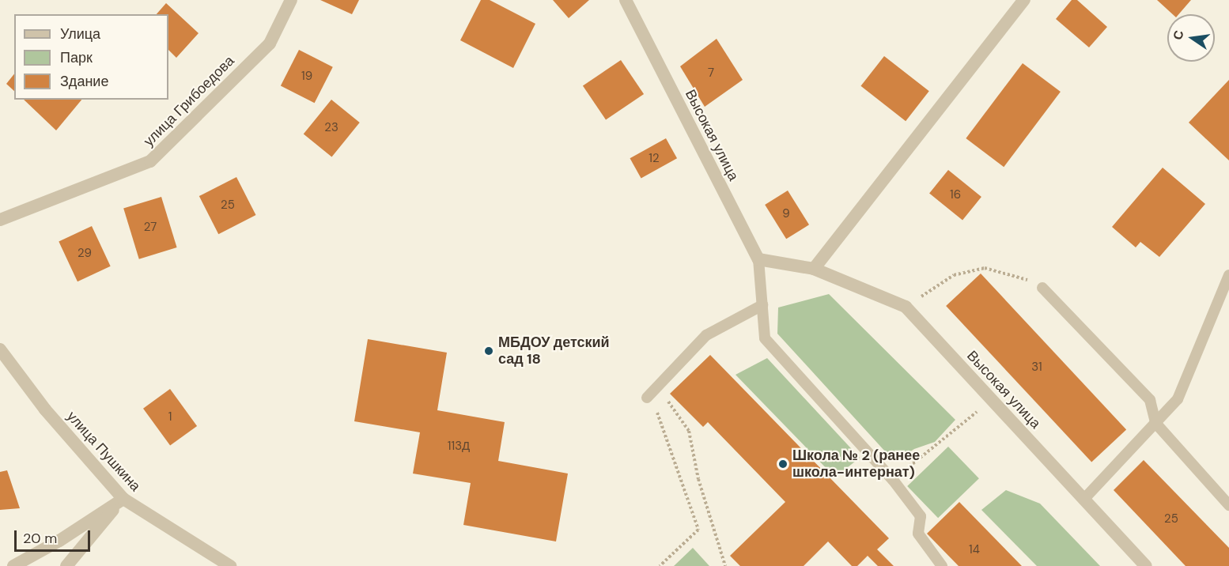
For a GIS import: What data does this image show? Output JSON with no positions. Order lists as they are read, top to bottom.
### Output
{
  "streets": {
    "street": ["улица Грибоедова", "Высокая улица", "улица Пушкина"]
  },
  "places": ["МБДОУ детский сад 18", "Школа № 2 (ранее школа-интернат)"],
  "house_numbers": [
    "7",
    "19",
    "23",
    "12",
    "16",
    "25",
    "9",
    "27",
    "29",
    "31",
    "1",
    "113Д",
    "25",
    "14"
  ],
  "legend": ["Улица", "Парк", "Здание"],
  "scale_bar": "20 m",
  "north": "left"
}
